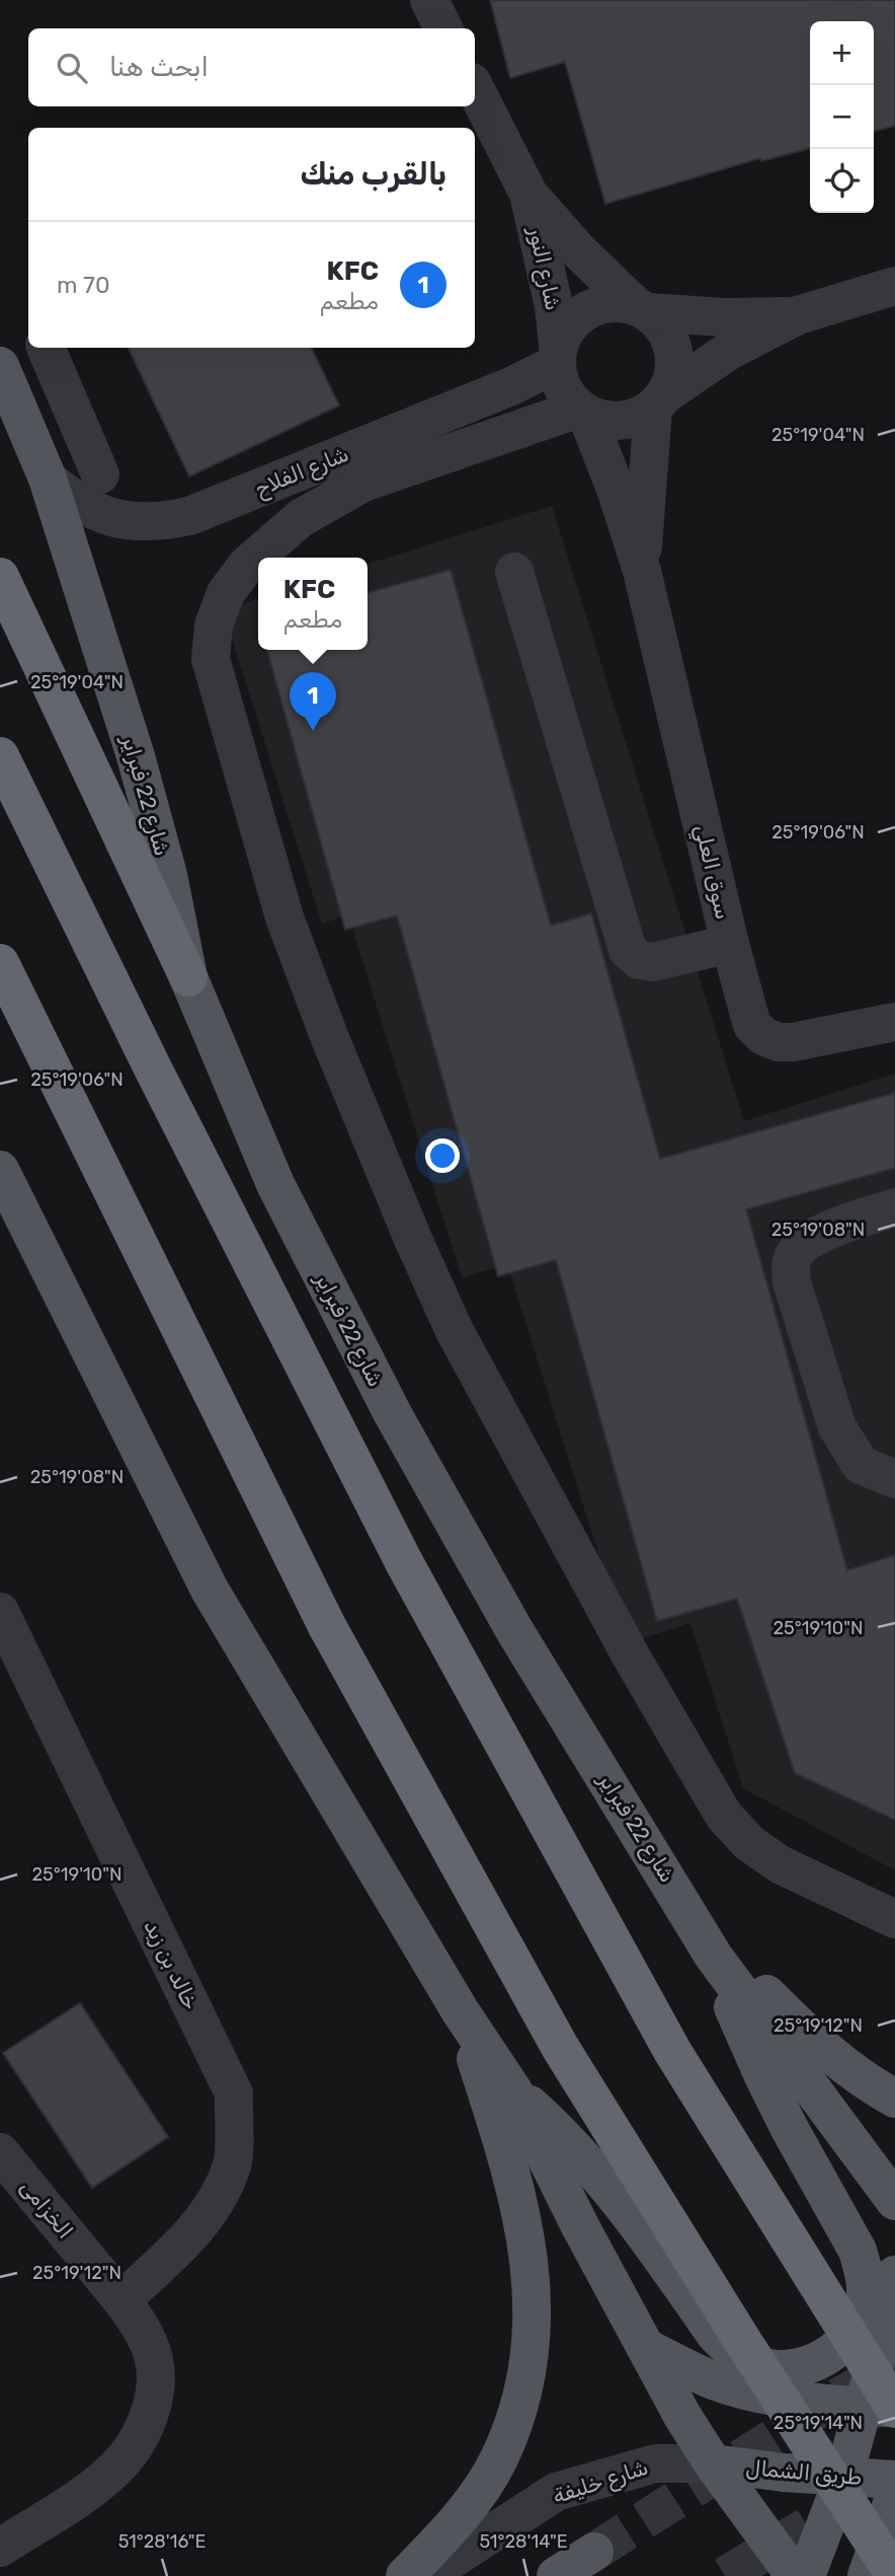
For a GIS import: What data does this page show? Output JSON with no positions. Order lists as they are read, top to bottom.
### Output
{
  "streets": {
    "main road": ["شارع 22 فبراير", "طريق الشمال"],
    "street": [
      "شارع النور",
      "شارع الفلاح",
      "سوق العلي",
      "خالد بن زيد",
      "الخزامى",
      "شارع خليفة"
    ]
  },
  "crossings": [
    ["شارع النور", "شارع الفلاح"],
    ["شارع النور", "سوق العلي"],
    ["شارع الفلاح", "شارع 22 فبراير"],
    ["شارع الفلاح", "سوق العلي"],
    ["خالد بن زيد", "الخزامى"],
    ["طريق الشمال", "شارع خليفة"]
  ],
  "page": {
    "map_buttons": ["+", "−"],
    "search": "ابحث هنا",
    "heading": "بالقرب منك",
    "list": [
      {
        "mark": "1",
        "name": "KFC",
        "note": "مطعم",
        "value": "70 m"
      }
    ],
    "popup": ["KFC", "مطعم"],
    "pins": "1"
  },
  "coordinates": [
    "25°19'04\"N",
    "25°19'06\"N",
    "25°19'08\"N",
    "25°19'10\"N",
    "25°19'12\"N",
    "25°19'14\"N",
    "51°28'16\"E",
    "51°28'14\"E"
  ]
}
